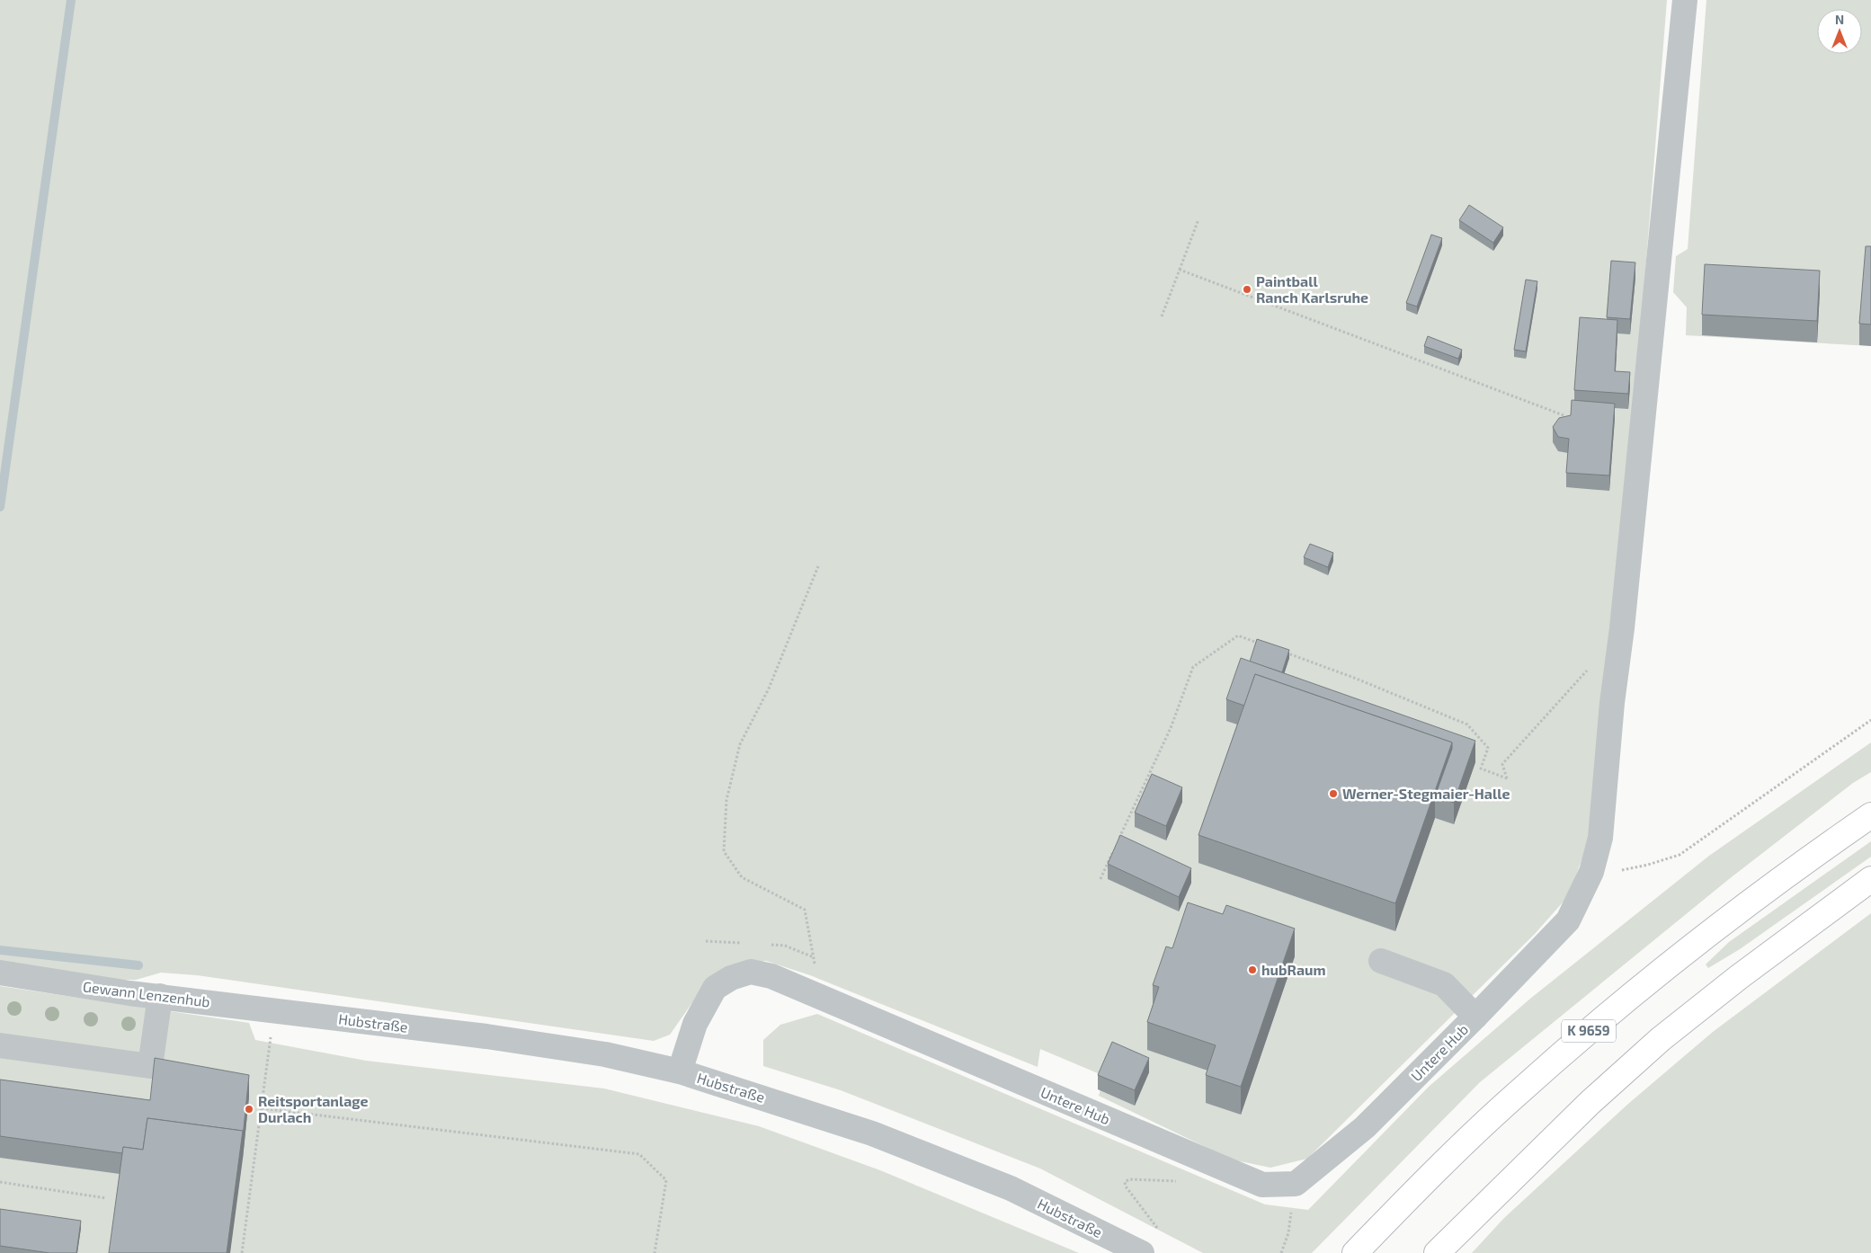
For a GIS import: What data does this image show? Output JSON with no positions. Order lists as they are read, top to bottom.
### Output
{
  "streets": {
    "main road": ["K 9659"],
    "street": ["Gewann Lenzenhub", "Hubstraße", "Untere Hub"]
  },
  "crossings": [
    ["Gewann Lenzenhub", "Hubstraße"],
    ["Hubstraße", "Untere Hub"]
  ],
  "places": [
    "Paintball Ranch Karlsruhe",
    "Werner-Stegmaier-Halle",
    "hubRaum",
    "Reitsportanlage Durlach"
  ],
  "north": "top"
}
